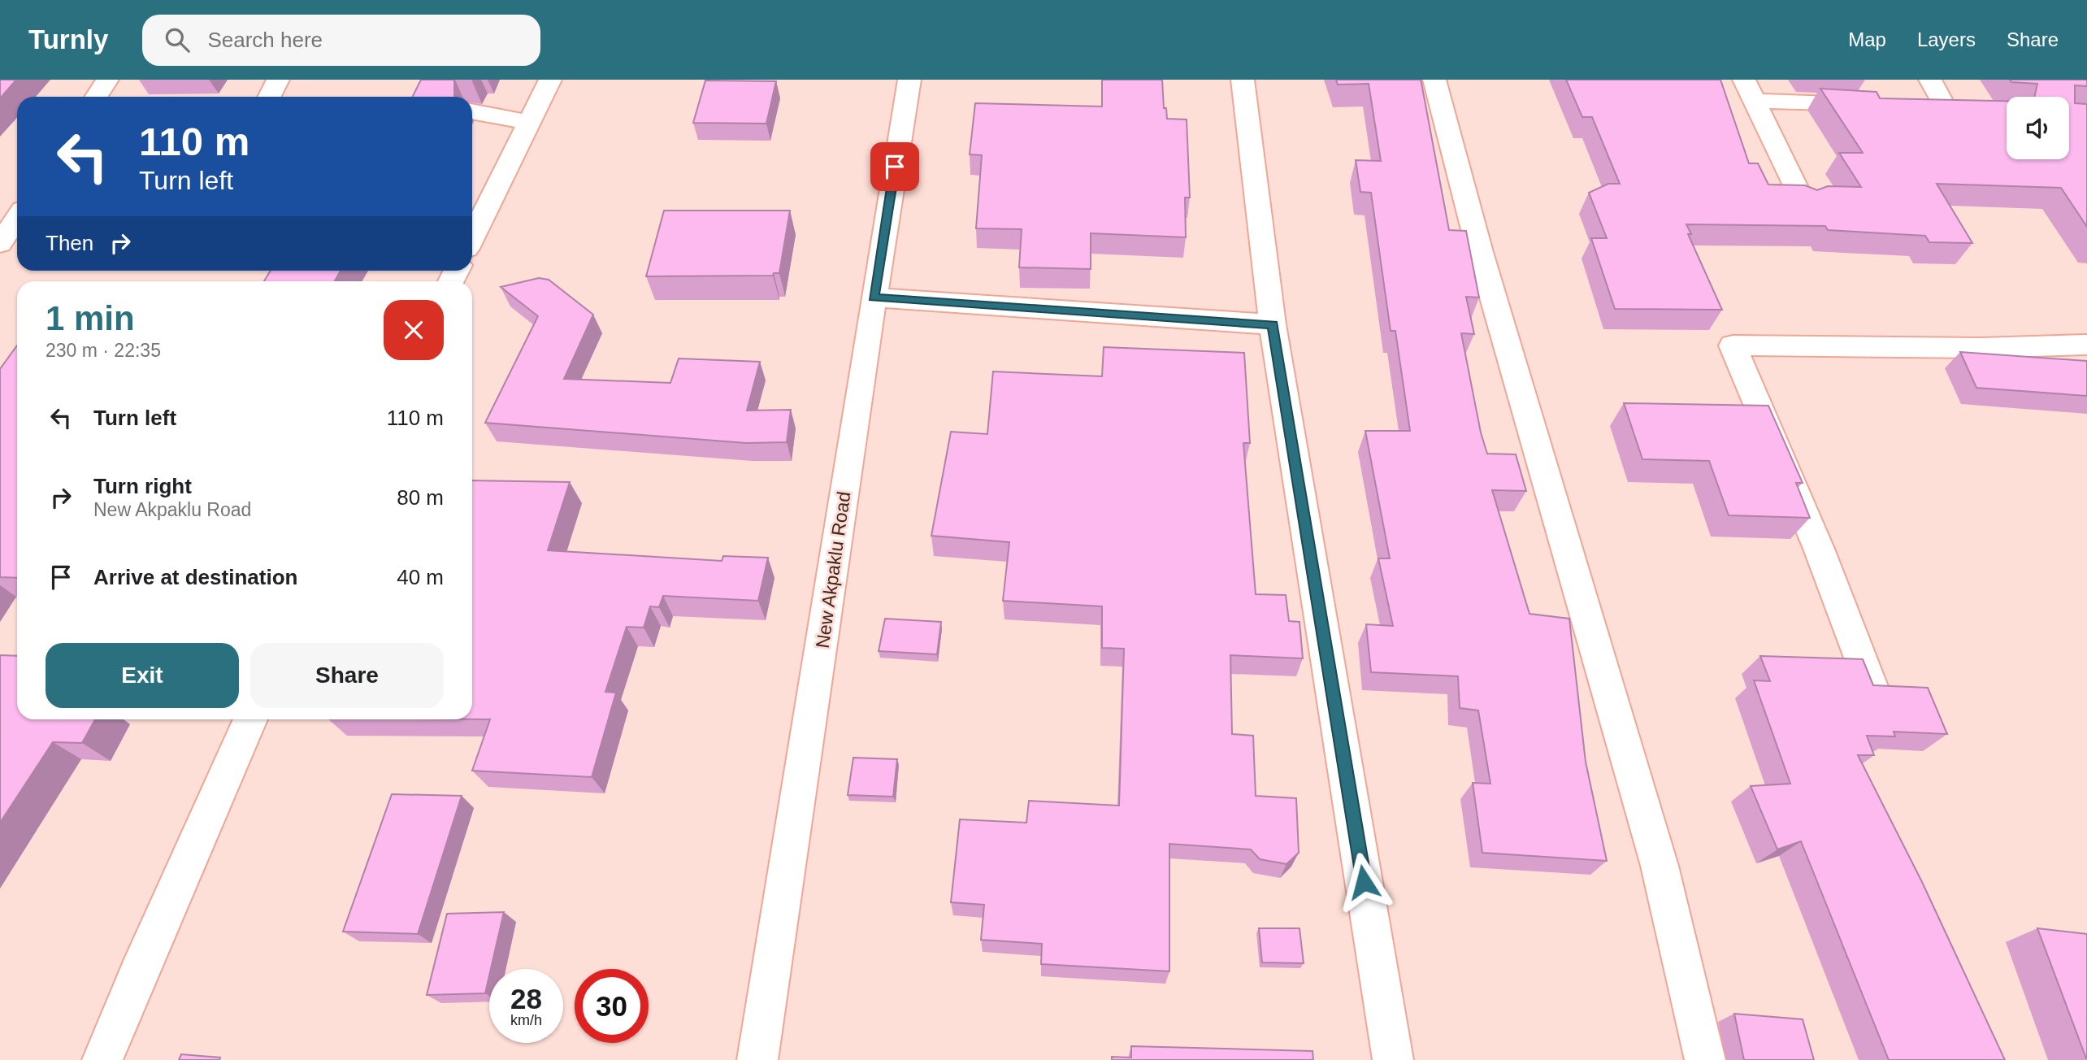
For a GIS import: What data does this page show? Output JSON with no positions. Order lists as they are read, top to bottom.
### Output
{
  "streets": {
    "street": ["New Akpaklu Road"]
  },
  "page": {
    "header": "Turnly",
    "search": "Search here",
    "nav": ["Map", "Layers", "Share"],
    "turn": ["110 m", "Turn left"],
    "then": "Then",
    "heading": ["1 min", "230 m · 22:35"],
    "list": [
      {
        "name": "Turn left",
        "value": "110 m"
      },
      {
        "name": "Turn right",
        "note": "New Akpaklu Road",
        "value": "80 m"
      },
      {
        "name": "Arrive at destination",
        "value": "40 m"
      }
    ],
    "buttons": ["Exit", "Share"],
    "speed": "28 km/h",
    "limit": "30"
  }
}
